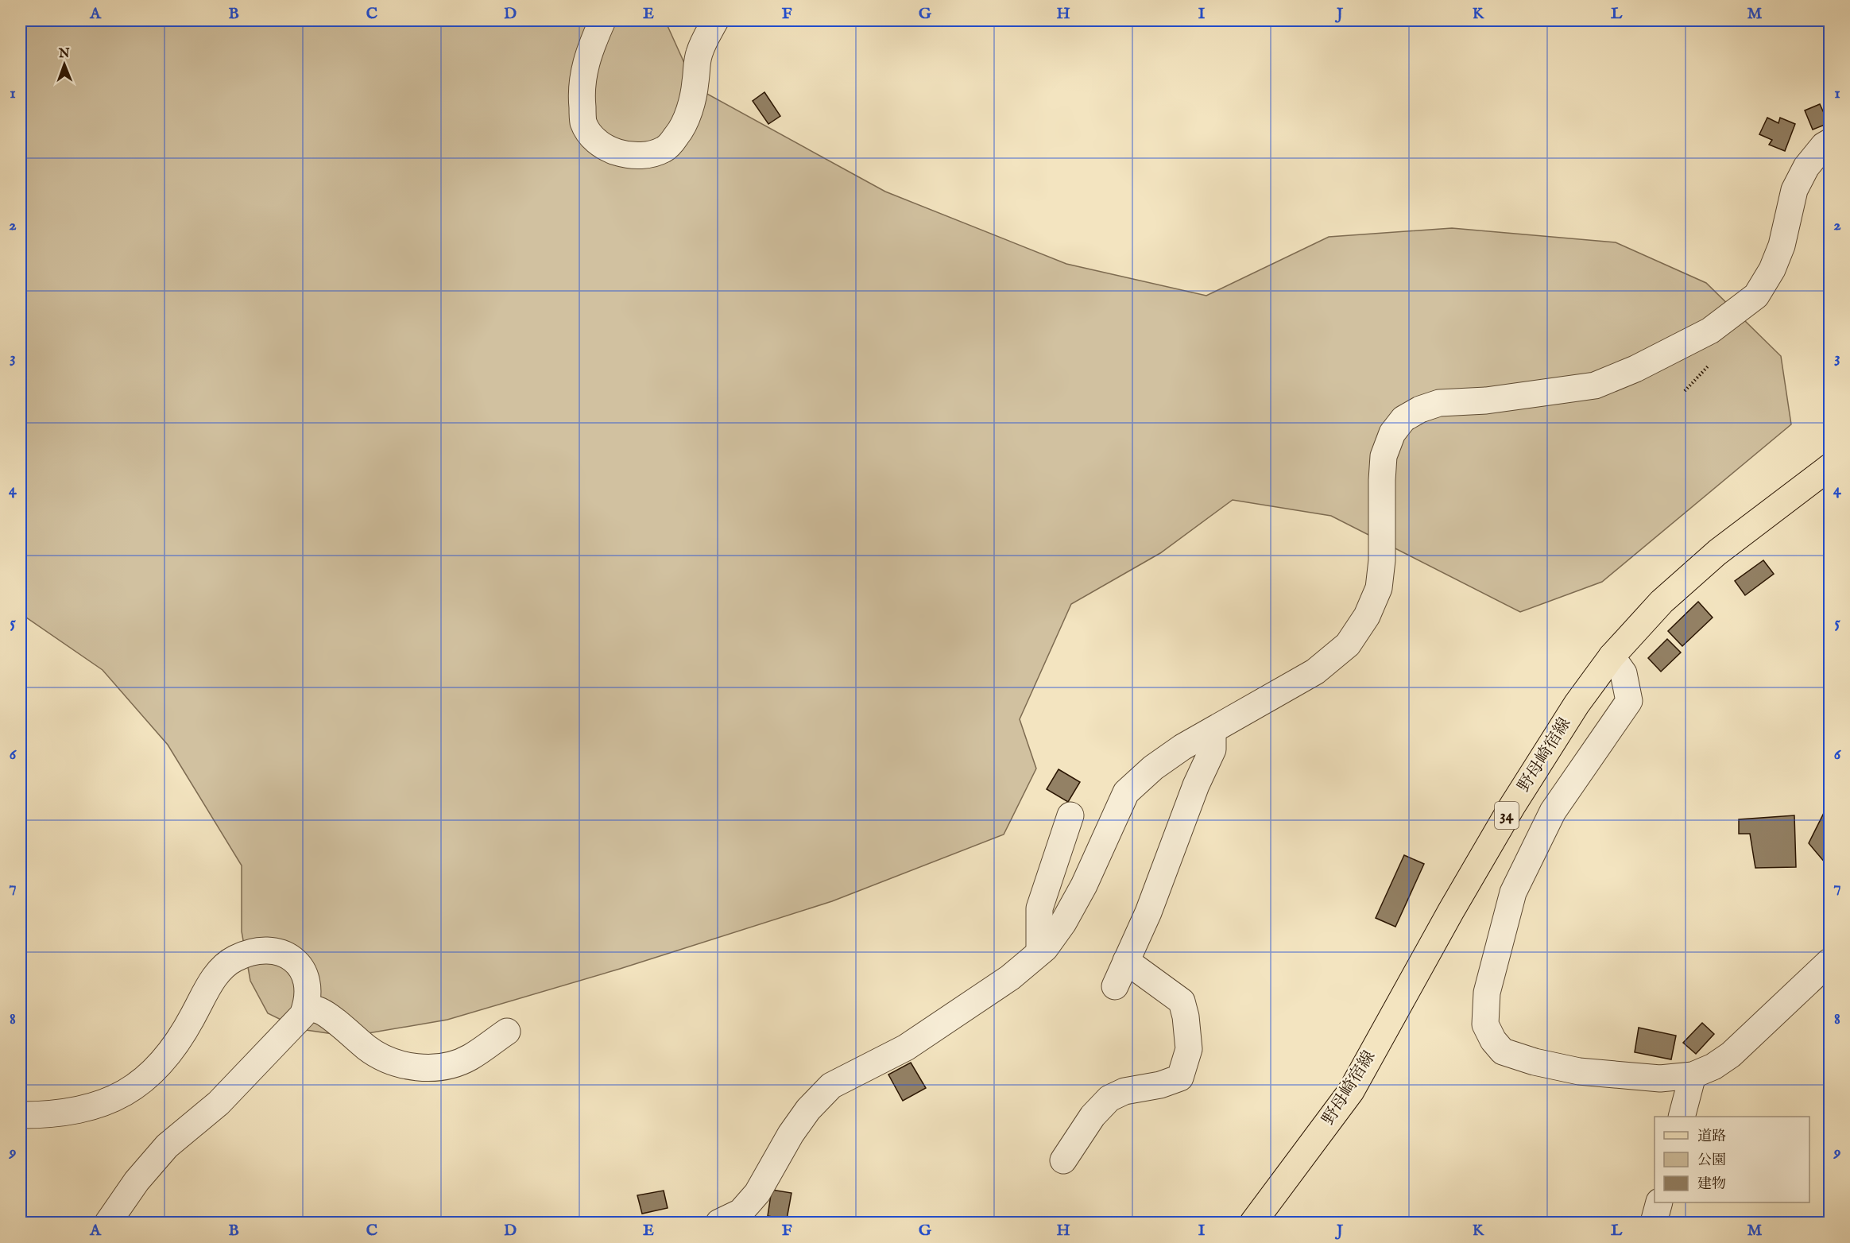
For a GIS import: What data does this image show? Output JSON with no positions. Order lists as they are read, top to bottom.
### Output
{
  "streets": {
    "main road": ["野母崎宿線", "34"]
  },
  "legend": ["道路", "公園", "建物"],
  "north": "top",
  "grid": {
    "columns": [
      "A",
      "B",
      "C",
      "D",
      "E",
      "F",
      "G",
      "H",
      "I",
      "J",
      "K",
      "L",
      "M"
    ],
    "rows": [
      "1",
      "2",
      "3",
      "4",
      "5",
      "6",
      "7",
      "8",
      "9"
    ]
  }
}
